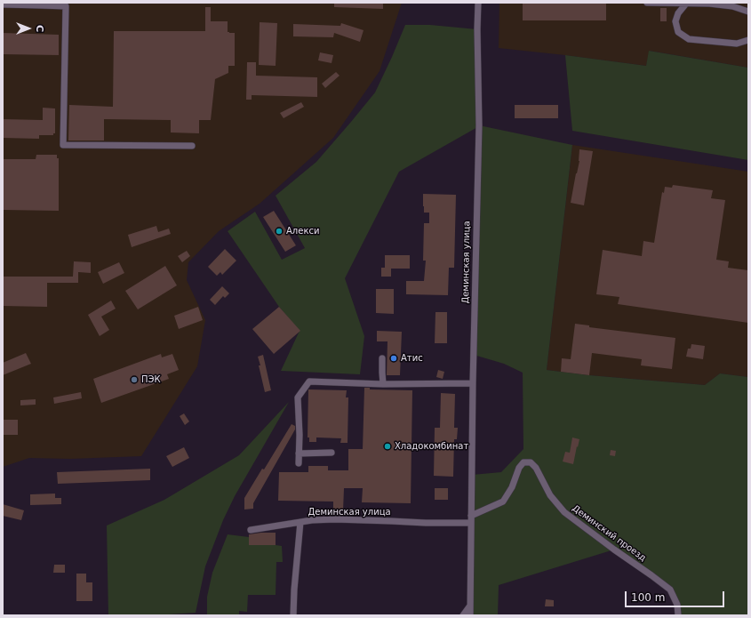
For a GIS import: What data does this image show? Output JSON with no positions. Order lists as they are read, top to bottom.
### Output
{
  "streets": {
    "street": ["Деминская улица", "Деминский проезд"]
  },
  "crossings": [
    ["Деминская улица", "Деминский проезд"]
  ],
  "places": [
    "Алекси",
    "Атис",
    "ПЭК",
    "Хладокомбинат"
  ],
  "scale_bar": "100 m",
  "north": "right"
}
